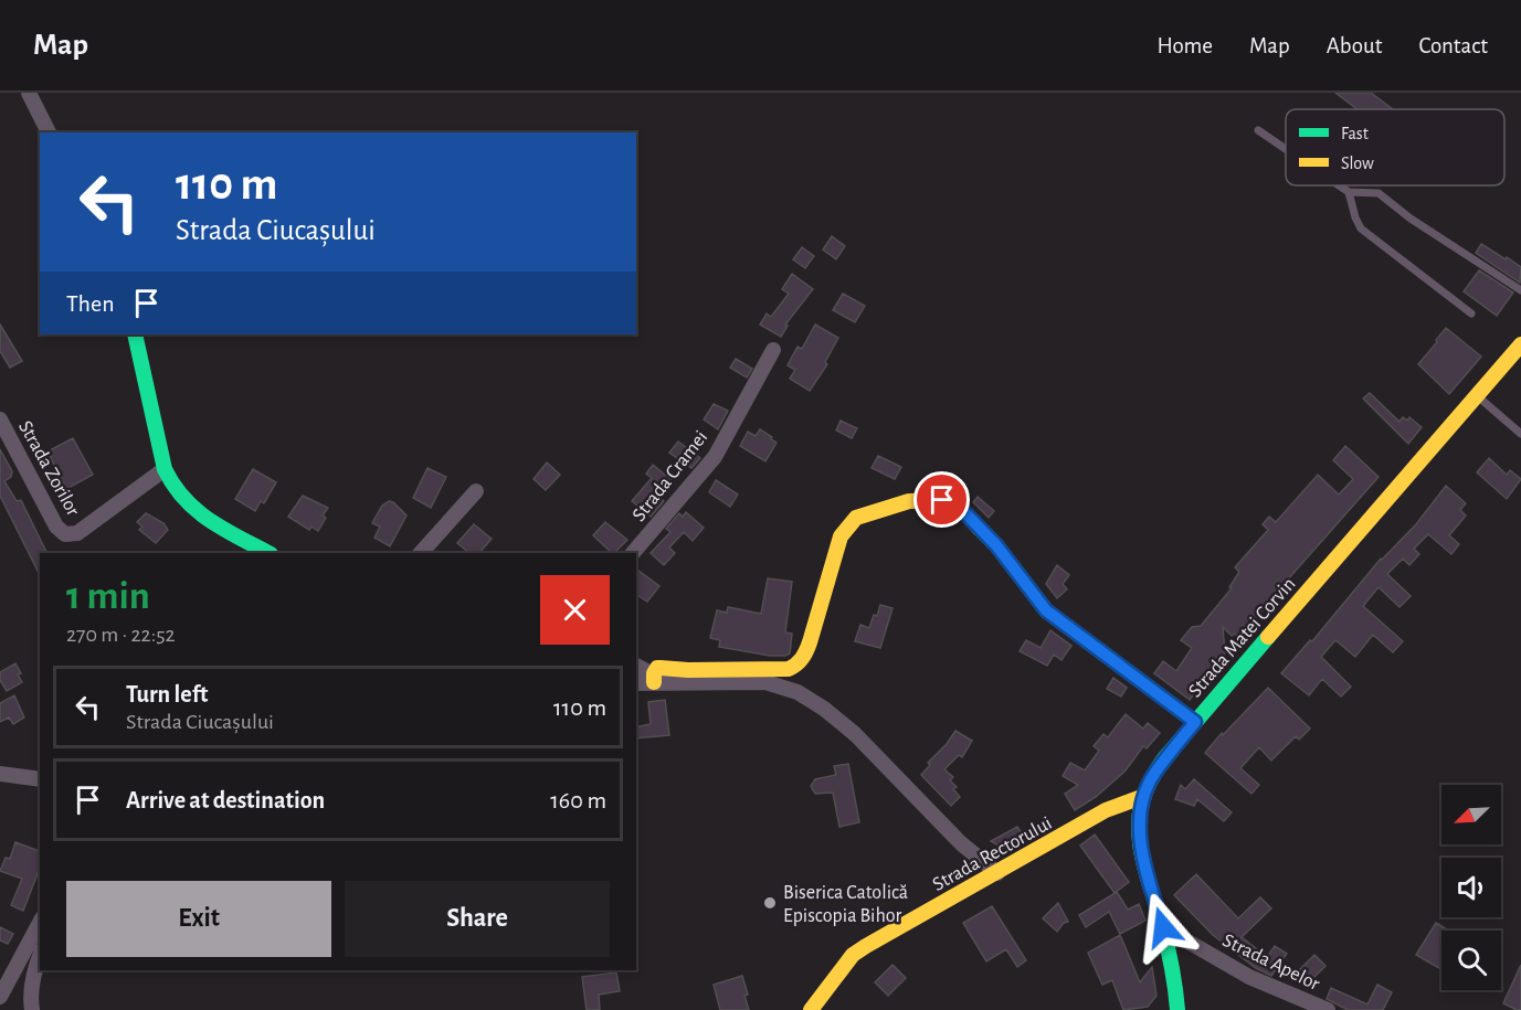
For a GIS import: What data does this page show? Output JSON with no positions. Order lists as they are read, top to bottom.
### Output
{
  "streets": {
    "street": [
      "Strada Zorilor",
      "Strada Cramei",
      "Strada Matei Corvin",
      "Strada Rectorului",
      "Strada Apelor"
    ]
  },
  "crossings": [
    ["Strada Matei Corvin", "Strada Rectorului"],
    ["Strada Matei Corvin", "Strada Apelor"]
  ],
  "places": ["Biserica Catolică Episcopia Bihor"],
  "legend": ["Fast", "Slow"],
  "north": "bottom left",
  "page": {
    "header": "Map",
    "nav": [
      "Home",
      "Map",
      "About",
      "Contact"
    ],
    "turn": ["110 m", "Strada Ciucașului"],
    "then": "Then",
    "heading": ["1 min", "270 m · 22:52"],
    "list": [
      {
        "name": "Turn left",
        "note": "Strada Ciucașului",
        "value": "110 m"
      },
      {
        "name": "Arrive at destination",
        "value": "160 m"
      }
    ],
    "buttons": ["Exit", "Share"]
  }
}
